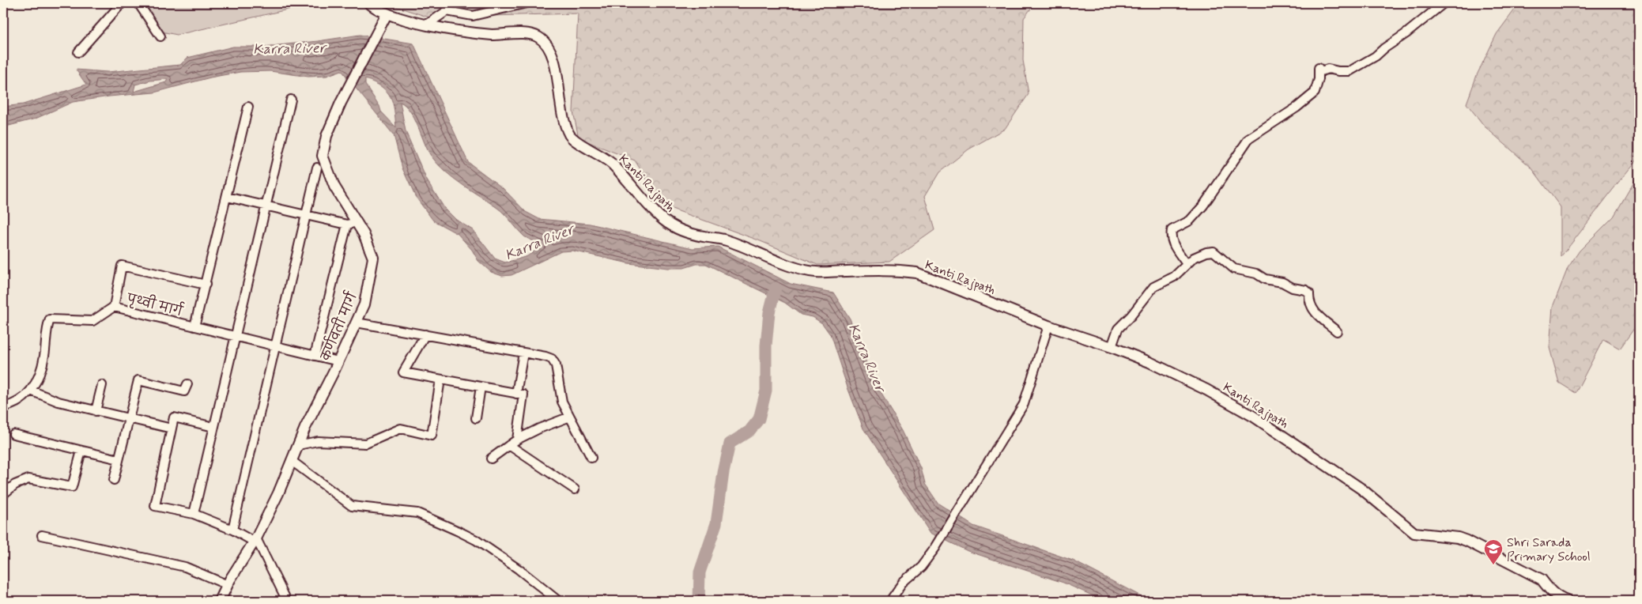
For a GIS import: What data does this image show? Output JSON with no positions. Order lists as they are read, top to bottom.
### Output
{
  "streets": {
    "main road": ["Kanti Rajpath", "कर्णवती मार्ग"],
    "street": ["पृथ्वी मार्ग"]
  },
  "crossings": [
    ["Kanti Rajpath", "कर्णवती मार्ग"],
    ["पृथ्वी मार्ग", "कर्णवती मार्ग"]
  ],
  "water": ["Karra River"],
  "places": {
    "school or university": ["Shri Sarada Primary School"]
  }
}
